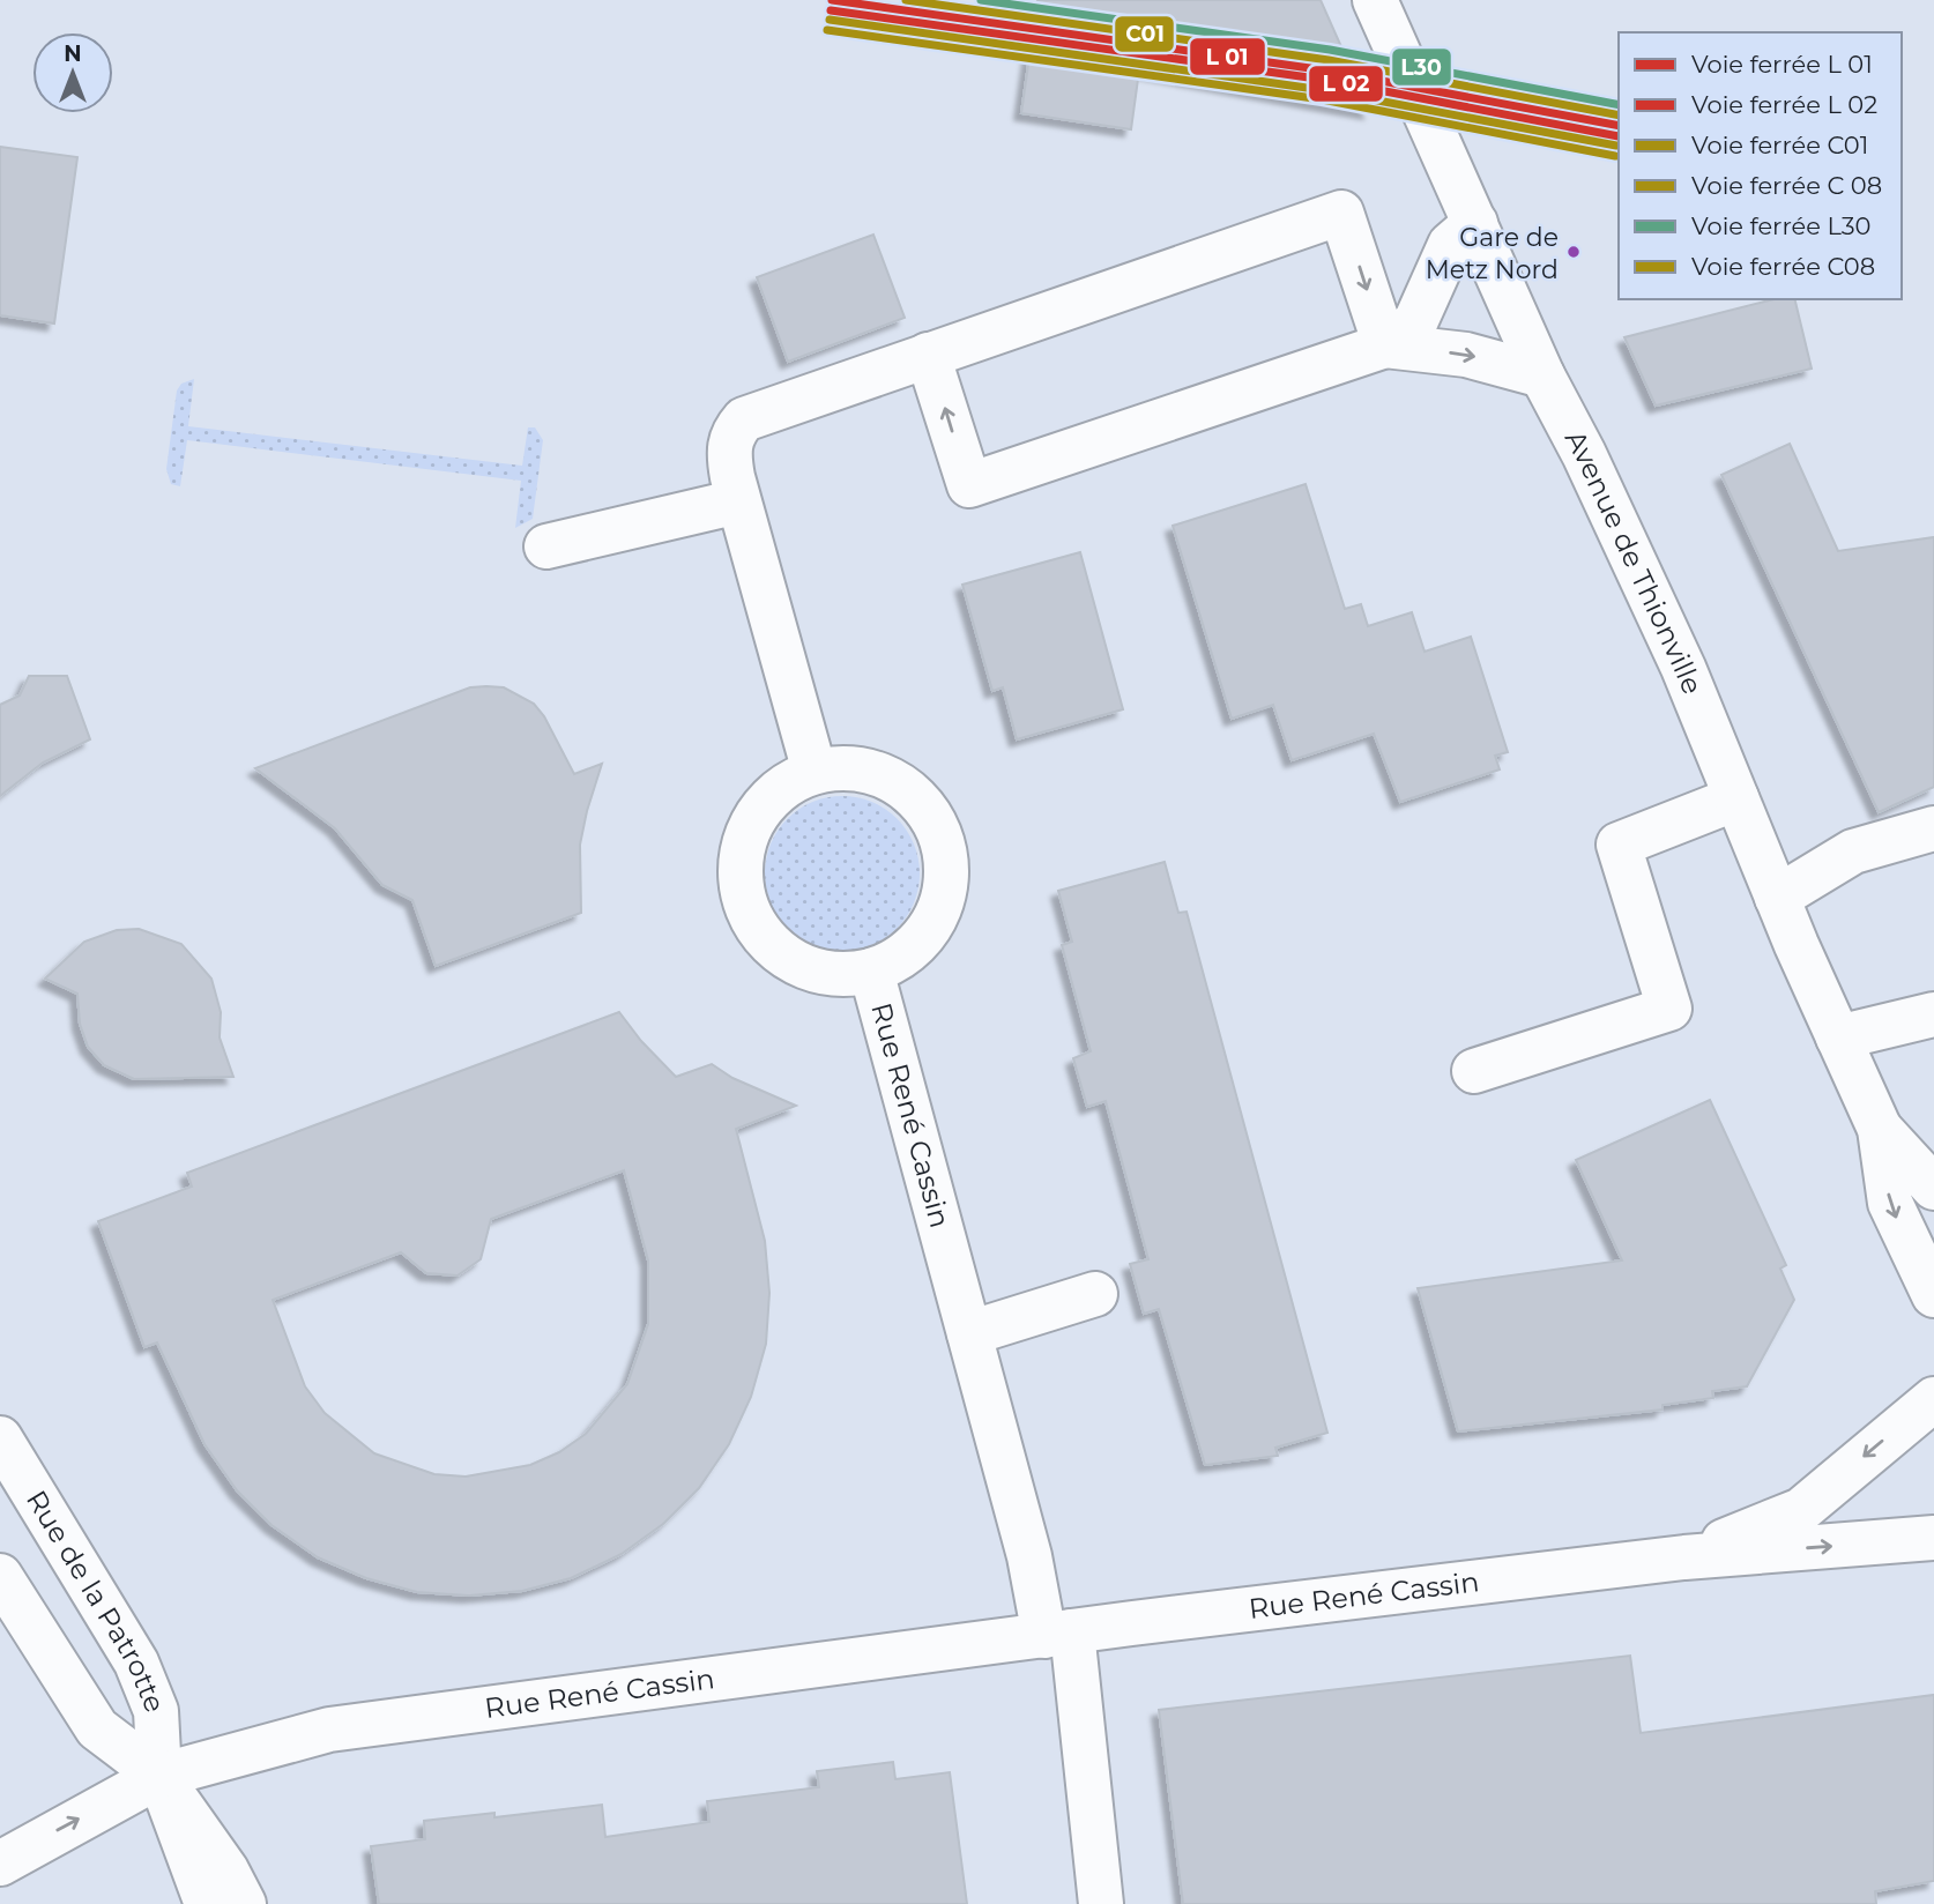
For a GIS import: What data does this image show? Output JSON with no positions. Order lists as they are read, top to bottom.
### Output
{
  "streets": {
    "street": ["Avenue de Thionville", "Rue René Cassin", "Rue de la Patrotte"]
  },
  "crossings": [
    ["Rue René Cassin", "Rue de la Patrotte"]
  ],
  "places": ["Gare de Metz Nord"],
  "lines": ["rail line C01", "rail line L30", "rail line C08"],
  "legend": [
    "Voie ferrée L 01",
    "Voie ferrée L 02",
    "Voie ferrée C01",
    "Voie ferrée C 08",
    "Voie ferrée L30",
    "Voie ferrée C08"
  ],
  "north": "top"
}
